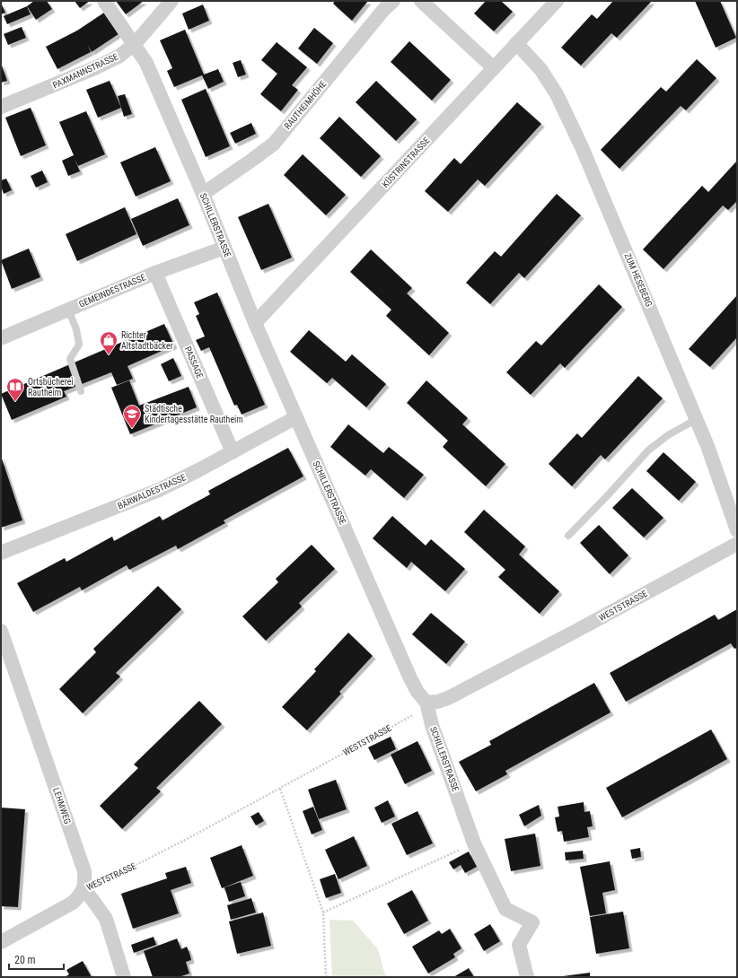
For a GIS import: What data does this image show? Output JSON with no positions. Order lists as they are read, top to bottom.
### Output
{
  "streets": {
    "street": [
      "PAXMANNSTRASSE",
      "RAUTHEIMHÖHE",
      "KÜSTRINSTRASSE",
      "SCHILLERSTRASSE",
      "ZUM HESEBERG",
      "GEMEINDESTRASSE",
      "PASSAGE",
      "BÄRWALDESTRASSE",
      "WESTSTRASSE",
      "LEHMWEG"
    ]
  },
  "crossings": [
    ["PAXMANNSTRASSE", "SCHILLERSTRASSE"],
    ["RAUTHEIMHÖHE", "SCHILLERSTRASSE"],
    ["KÜSTRINSTRASSE", "SCHILLERSTRASSE"],
    ["KÜSTRINSTRASSE", "ZUM HESEBERG"],
    ["SCHILLERSTRASSE", "GEMEINDESTRASSE"],
    ["SCHILLERSTRASSE", "BÄRWALDESTRASSE"],
    ["SCHILLERSTRASSE", "WESTSTRASSE"],
    ["GEMEINDESTRASSE", "PASSAGE"],
    ["PASSAGE", "BÄRWALDESTRASSE"],
    ["WESTSTRASSE", "LEHMWEG"]
  ],
  "places": {
    "shop": ["Richter Altstadtbäcker"],
    "library": ["Ortsbücherei Rautheim"],
    "school or university": ["Städtische Kindertagesstätte Rautheim"]
  },
  "scale_bar": "20 m"
}
